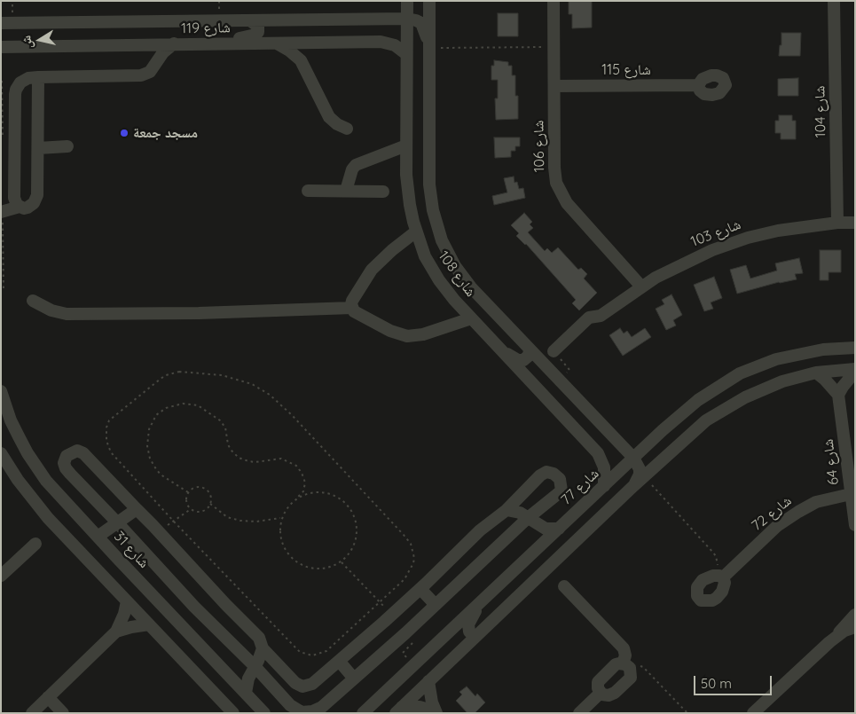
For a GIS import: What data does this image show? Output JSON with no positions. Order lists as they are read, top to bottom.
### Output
{
  "streets": {
    "street": [
      "شارع 119",
      "شارع 115",
      "شارع 104",
      "شارع 106",
      "شارع 103",
      "شارع 108",
      "شارع 64",
      "شارع 77",
      "شارع 72",
      "شارع 31"
    ]
  },
  "crossings": [
    ["شارع 119", "شارع 108"],
    ["شارع 115", "شارع 106"],
    ["شارع 104", "شارع 103"],
    ["شارع 106", "شارع 103"],
    ["شارع 108", "شارع 77"],
    ["شارع 64", "شارع 72"]
  ],
  "places": ["مسجد جمعة"],
  "scale_bar": "50 m",
  "north": "left"
}
